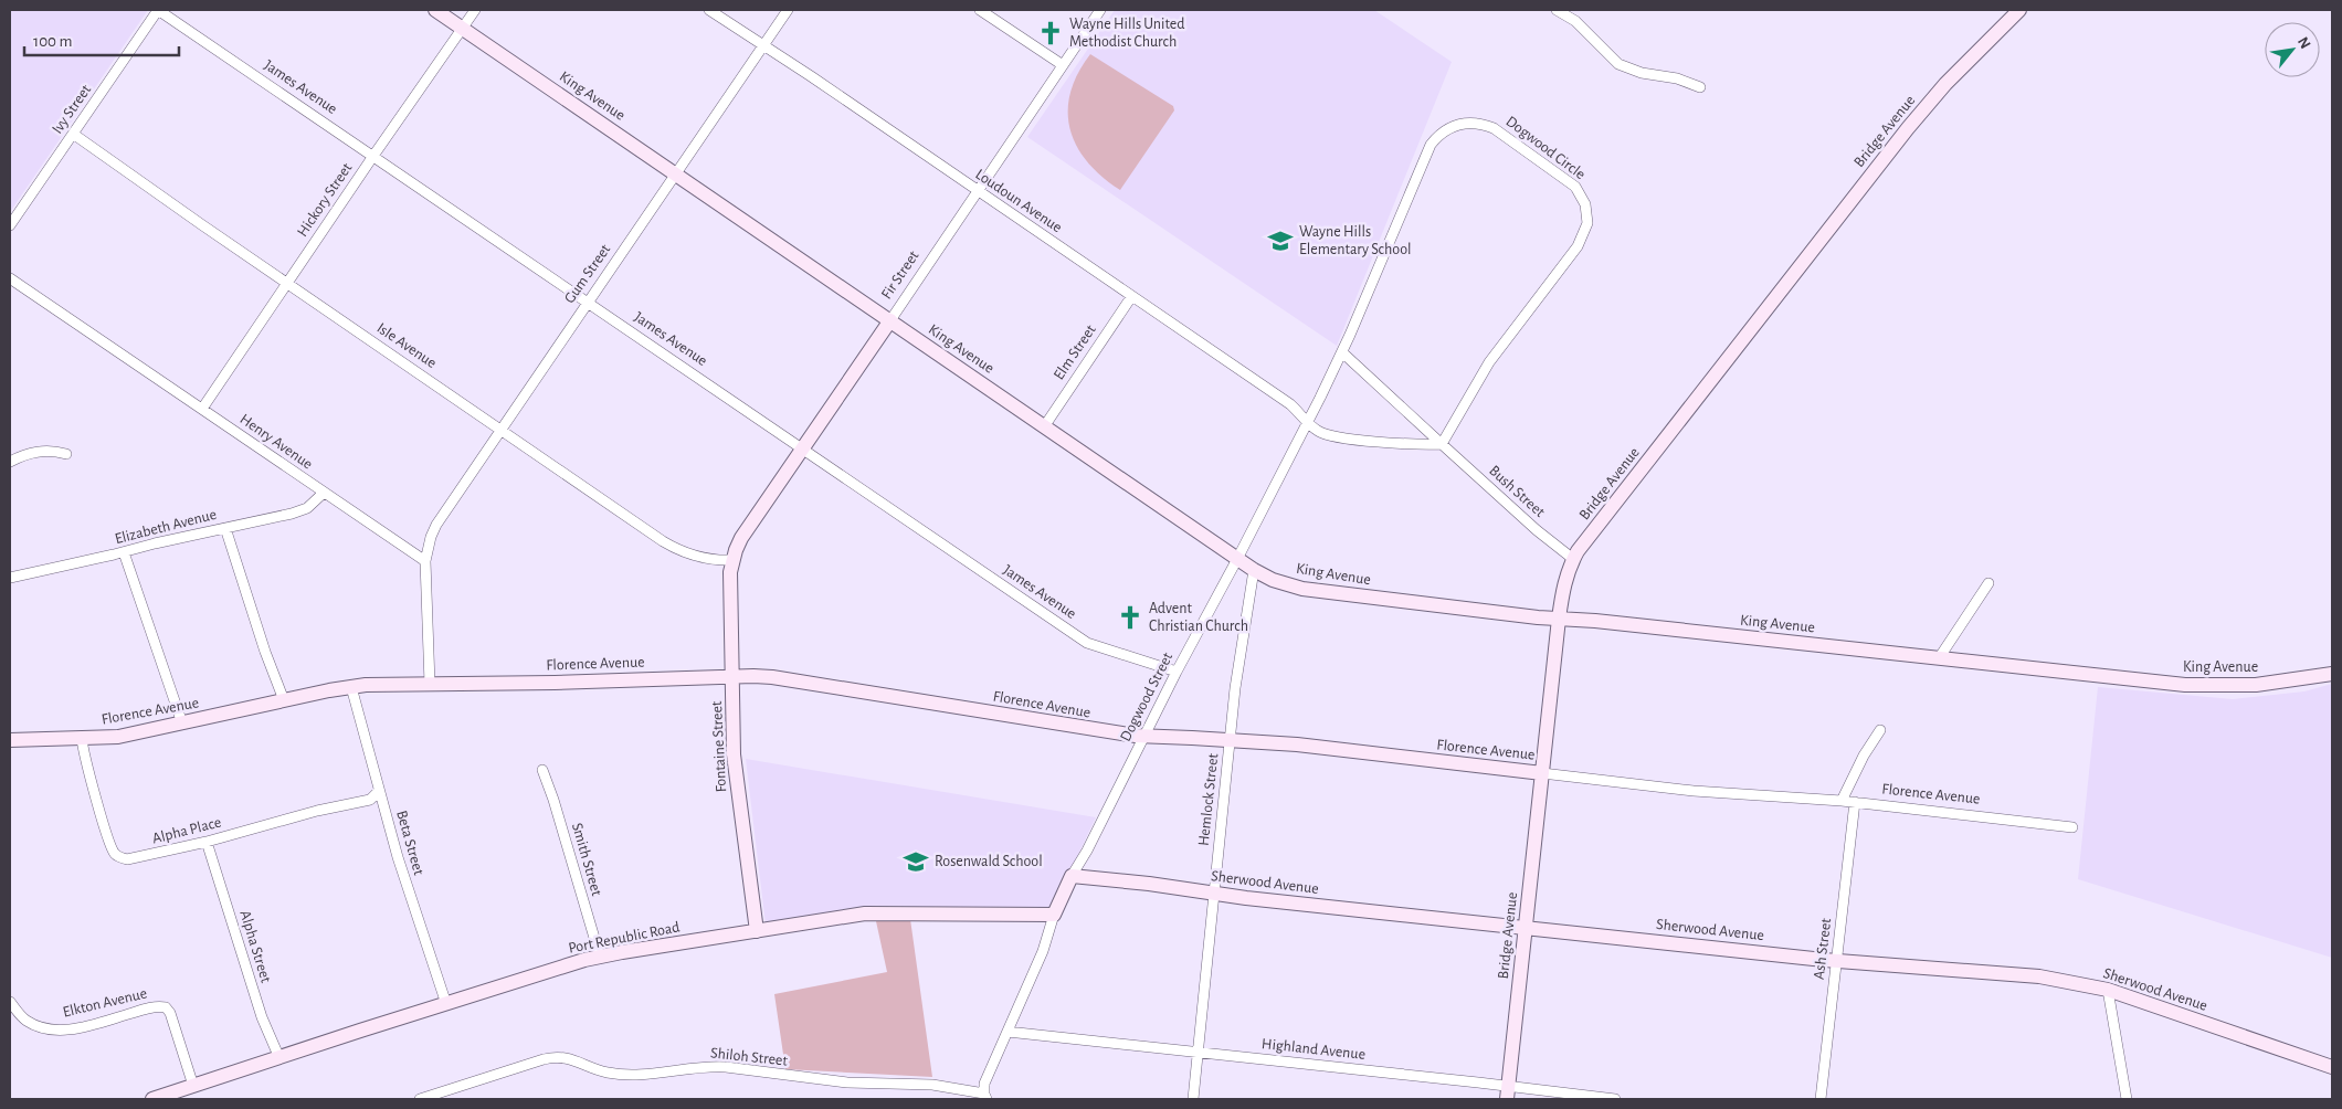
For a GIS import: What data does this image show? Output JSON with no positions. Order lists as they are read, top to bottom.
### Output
{
  "streets": {
    "street": [
      "James Avenue",
      "King Avenue",
      "Ivy Street",
      "Bridge Avenue",
      "Dogwood Circle",
      "Hickory Street",
      "Loudoun Avenue",
      "Gum Street",
      "Fir Street",
      "Isle Avenue",
      "Elm Street",
      "Henry Avenue",
      "Bush Street",
      "Elizabeth Avenue",
      "Florence Avenue",
      "Dogwood Street",
      "Fontaine Street",
      "Hemlock Street",
      "Alpha Place",
      "Beta Street",
      "Smith Street",
      "Sherwood Avenue",
      "Port Republic Road",
      "Alpha Street",
      "Ash Street",
      "Elkton Avenue",
      "Highland Avenue",
      "Shiloh Street"
    ]
  },
  "crossings": [
    ["James Avenue", "Ivy Street"],
    ["James Avenue", "Hickory Street"],
    ["James Avenue", "Gum Street"],
    ["James Avenue", "Fir Street"],
    ["James Avenue", "Dogwood Street"],
    ["King Avenue", "Bridge Avenue"],
    ["King Avenue", "Hickory Street"],
    ["King Avenue", "Gum Street"],
    ["King Avenue", "Fir Street"],
    ["King Avenue", "Elm Street"],
    ["King Avenue", "Dogwood Street"],
    ["King Avenue", "Hemlock Street"],
    ["Ivy Street", "Isle Avenue"],
    ["Bridge Avenue", "Bush Street"],
    ["Bridge Avenue", "Florence Avenue"],
    ["Bridge Avenue", "Sherwood Avenue"],
    ["Bridge Avenue", "Highland Avenue"],
    ["Dogwood Circle", "Bush Street"],
    ["Dogwood Circle", "Dogwood Street"],
    ["Hickory Street", "Isle Avenue"],
    ["Hickory Street", "Henry Avenue"],
    ["Loudoun Avenue", "Gum Street"],
    ["Loudoun Avenue", "Fir Street"],
    ["Loudoun Avenue", "Elm Street"],
    ["Loudoun Avenue", "Dogwood Street"],
    ["Gum Street", "Isle Avenue"],
    ["Gum Street", "Henry Avenue"],
    ["Fir Street", "Isle Avenue"],
    ["Fir Street", "Fontaine Street"],
    ["Isle Avenue", "Fontaine Street"],
    ["Henry Avenue", "Elizabeth Avenue"],
    ["Bush Street", "Dogwood Street"],
    ["Florence Avenue", "Dogwood Street"],
    ["Florence Avenue", "Fontaine Street"],
    ["Florence Avenue", "Hemlock Street"],
    ["Florence Avenue", "Alpha Place"],
    ["Florence Avenue", "Beta Street"],
    ["Florence Avenue", "Ash Street"],
    ["Dogwood Street", "Sherwood Avenue"],
    ["Dogwood Street", "Port Republic Road"],
    ["Dogwood Street", "Highland Avenue"],
    ["Dogwood Street", "Shiloh Street"],
    ["Fontaine Street", "Port Republic Road"],
    ["Hemlock Street", "Sherwood Avenue"],
    ["Hemlock Street", "Highland Avenue"],
    ["Alpha Place", "Beta Street"],
    ["Alpha Place", "Alpha Street"],
    ["Beta Street", "Port Republic Road"],
    ["Smith Street", "Port Republic Road"],
    ["Sherwood Avenue", "Ash Street"],
    ["Port Republic Road", "Alpha Street"],
    ["Port Republic Road", "Elkton Avenue"],
    ["Highland Avenue", "Shiloh Street"]
  ],
  "places": {
    "church": ["Wayne Hills United Methodist Church", "Advent Christian Church"],
    "school or university": ["Wayne Hills Elementary School", "Rosenwald School"]
  },
  "scale_bar": "100 m",
  "north": "top right"
}
